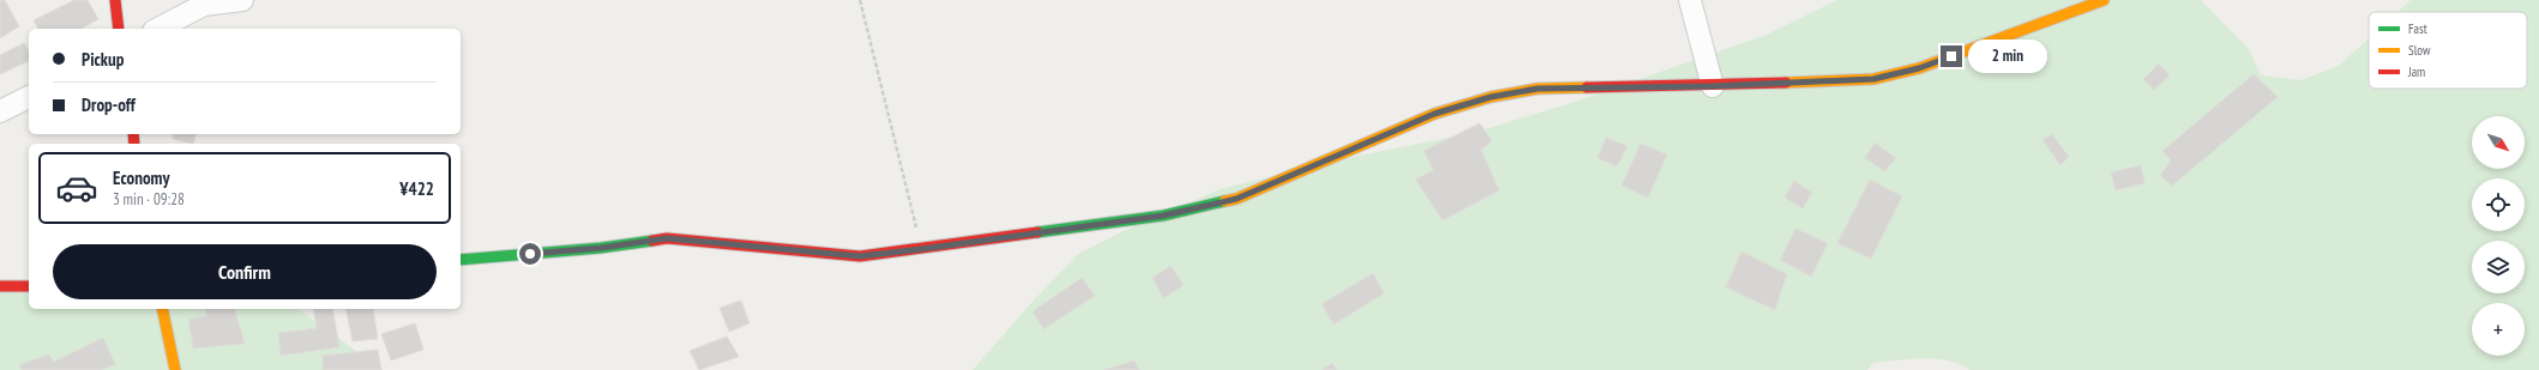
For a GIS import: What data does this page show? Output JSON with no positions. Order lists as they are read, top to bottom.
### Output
{
  "legend": ["Fast", "Slow", "Jam"],
  "north": "bottom right",
  "page": {
    "banner": ["Pickup", "Drop-off"],
    "bubble": "2 min",
    "map_buttons": "+",
    "list": [
      {
        "name": "Economy",
        "note": "3 min · 09:28",
        "value": "¥422"
      }
    ],
    "buttons": "Confirm"
  }
}
